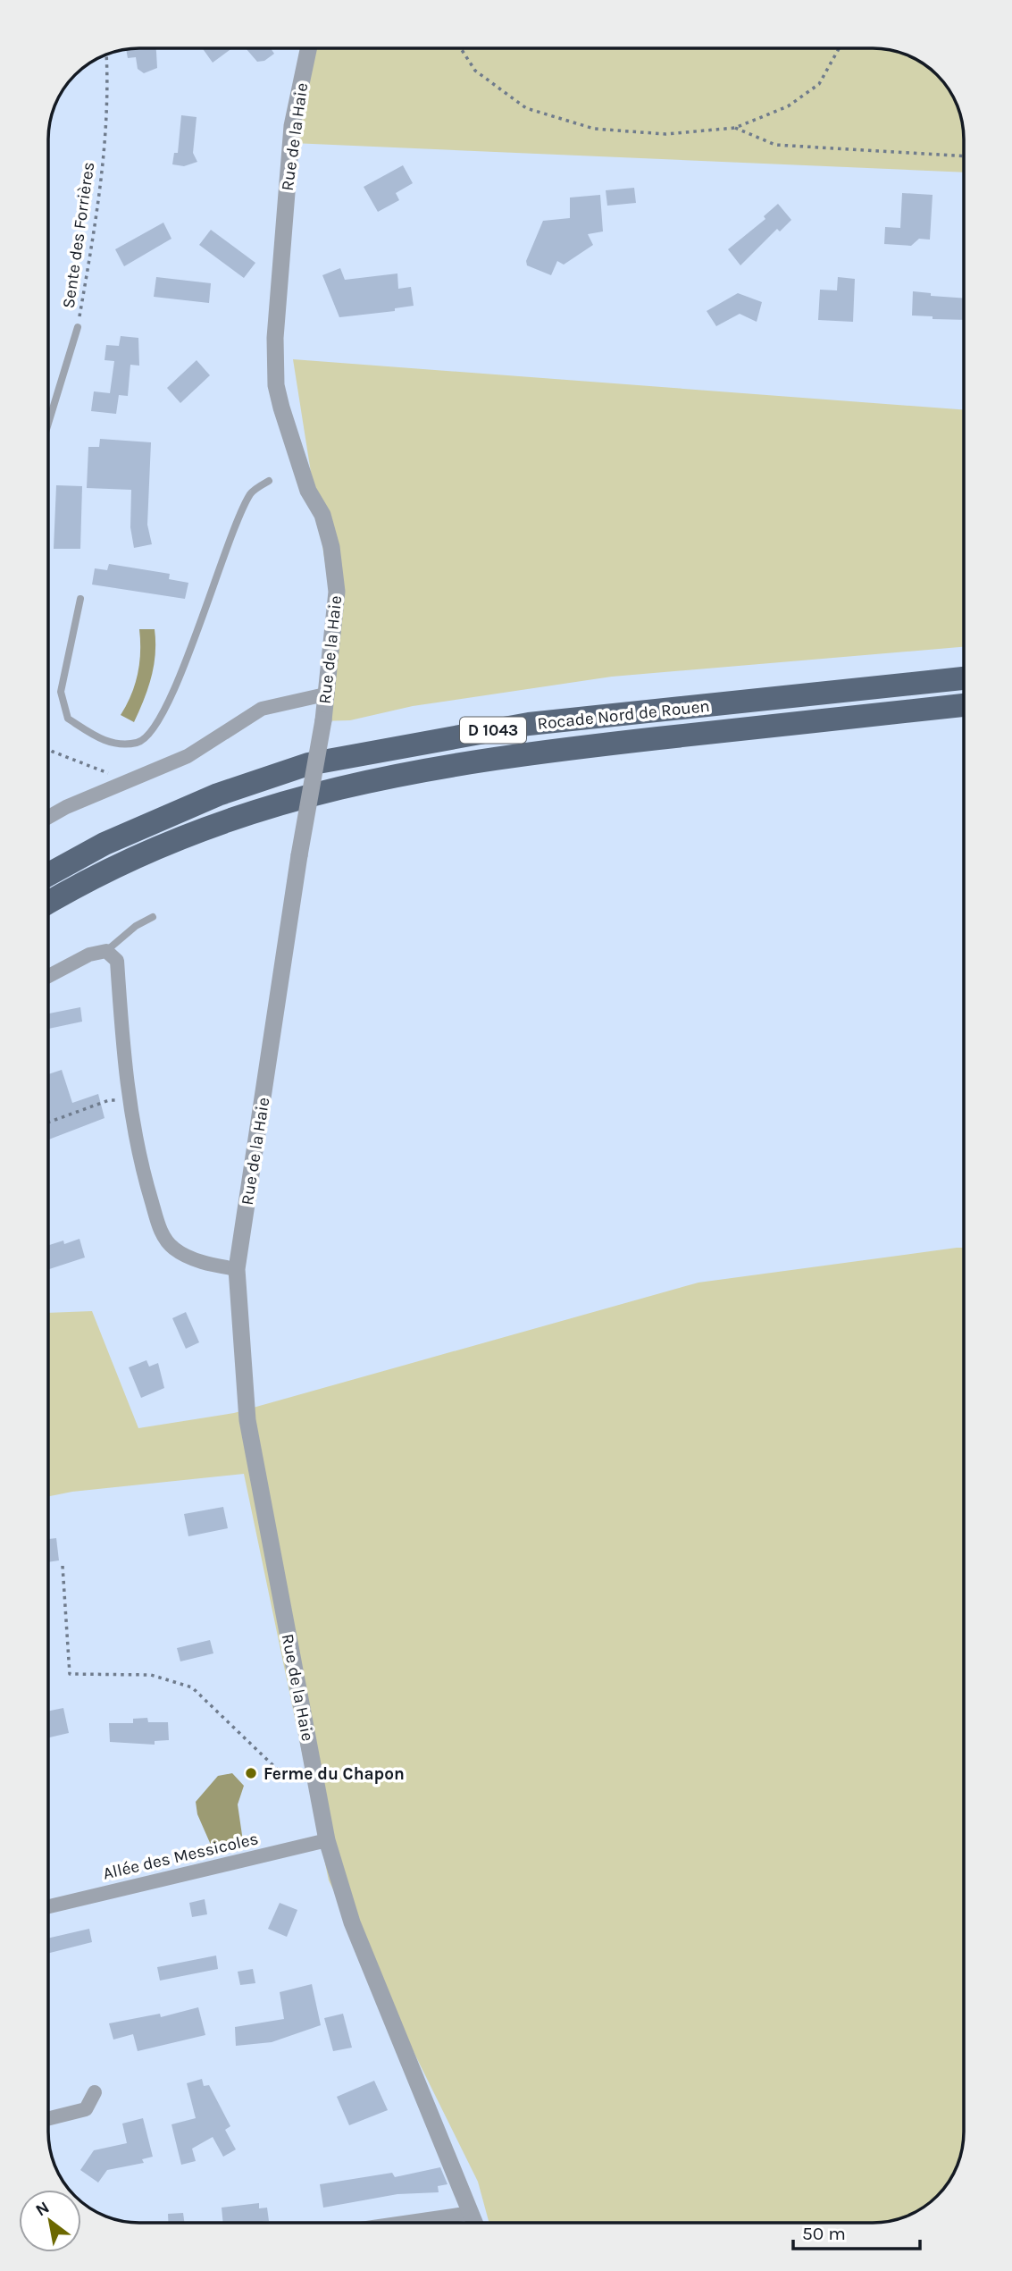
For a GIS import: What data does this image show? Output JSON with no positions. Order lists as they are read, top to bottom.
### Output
{
  "streets": {
    "highway": ["Rocade Nord de Rouen", "D 1043"],
    "street": ["Rue de la Haie", "Allée des Messicoles"],
    "lane": ["Sente des Forrières"]
  },
  "crossings": [
    ["Rue de la Haie", "Allée des Messicoles"]
  ],
  "places": ["Ferme du Chapon"],
  "scale_bar": "50 m",
  "north": "top left"
}
